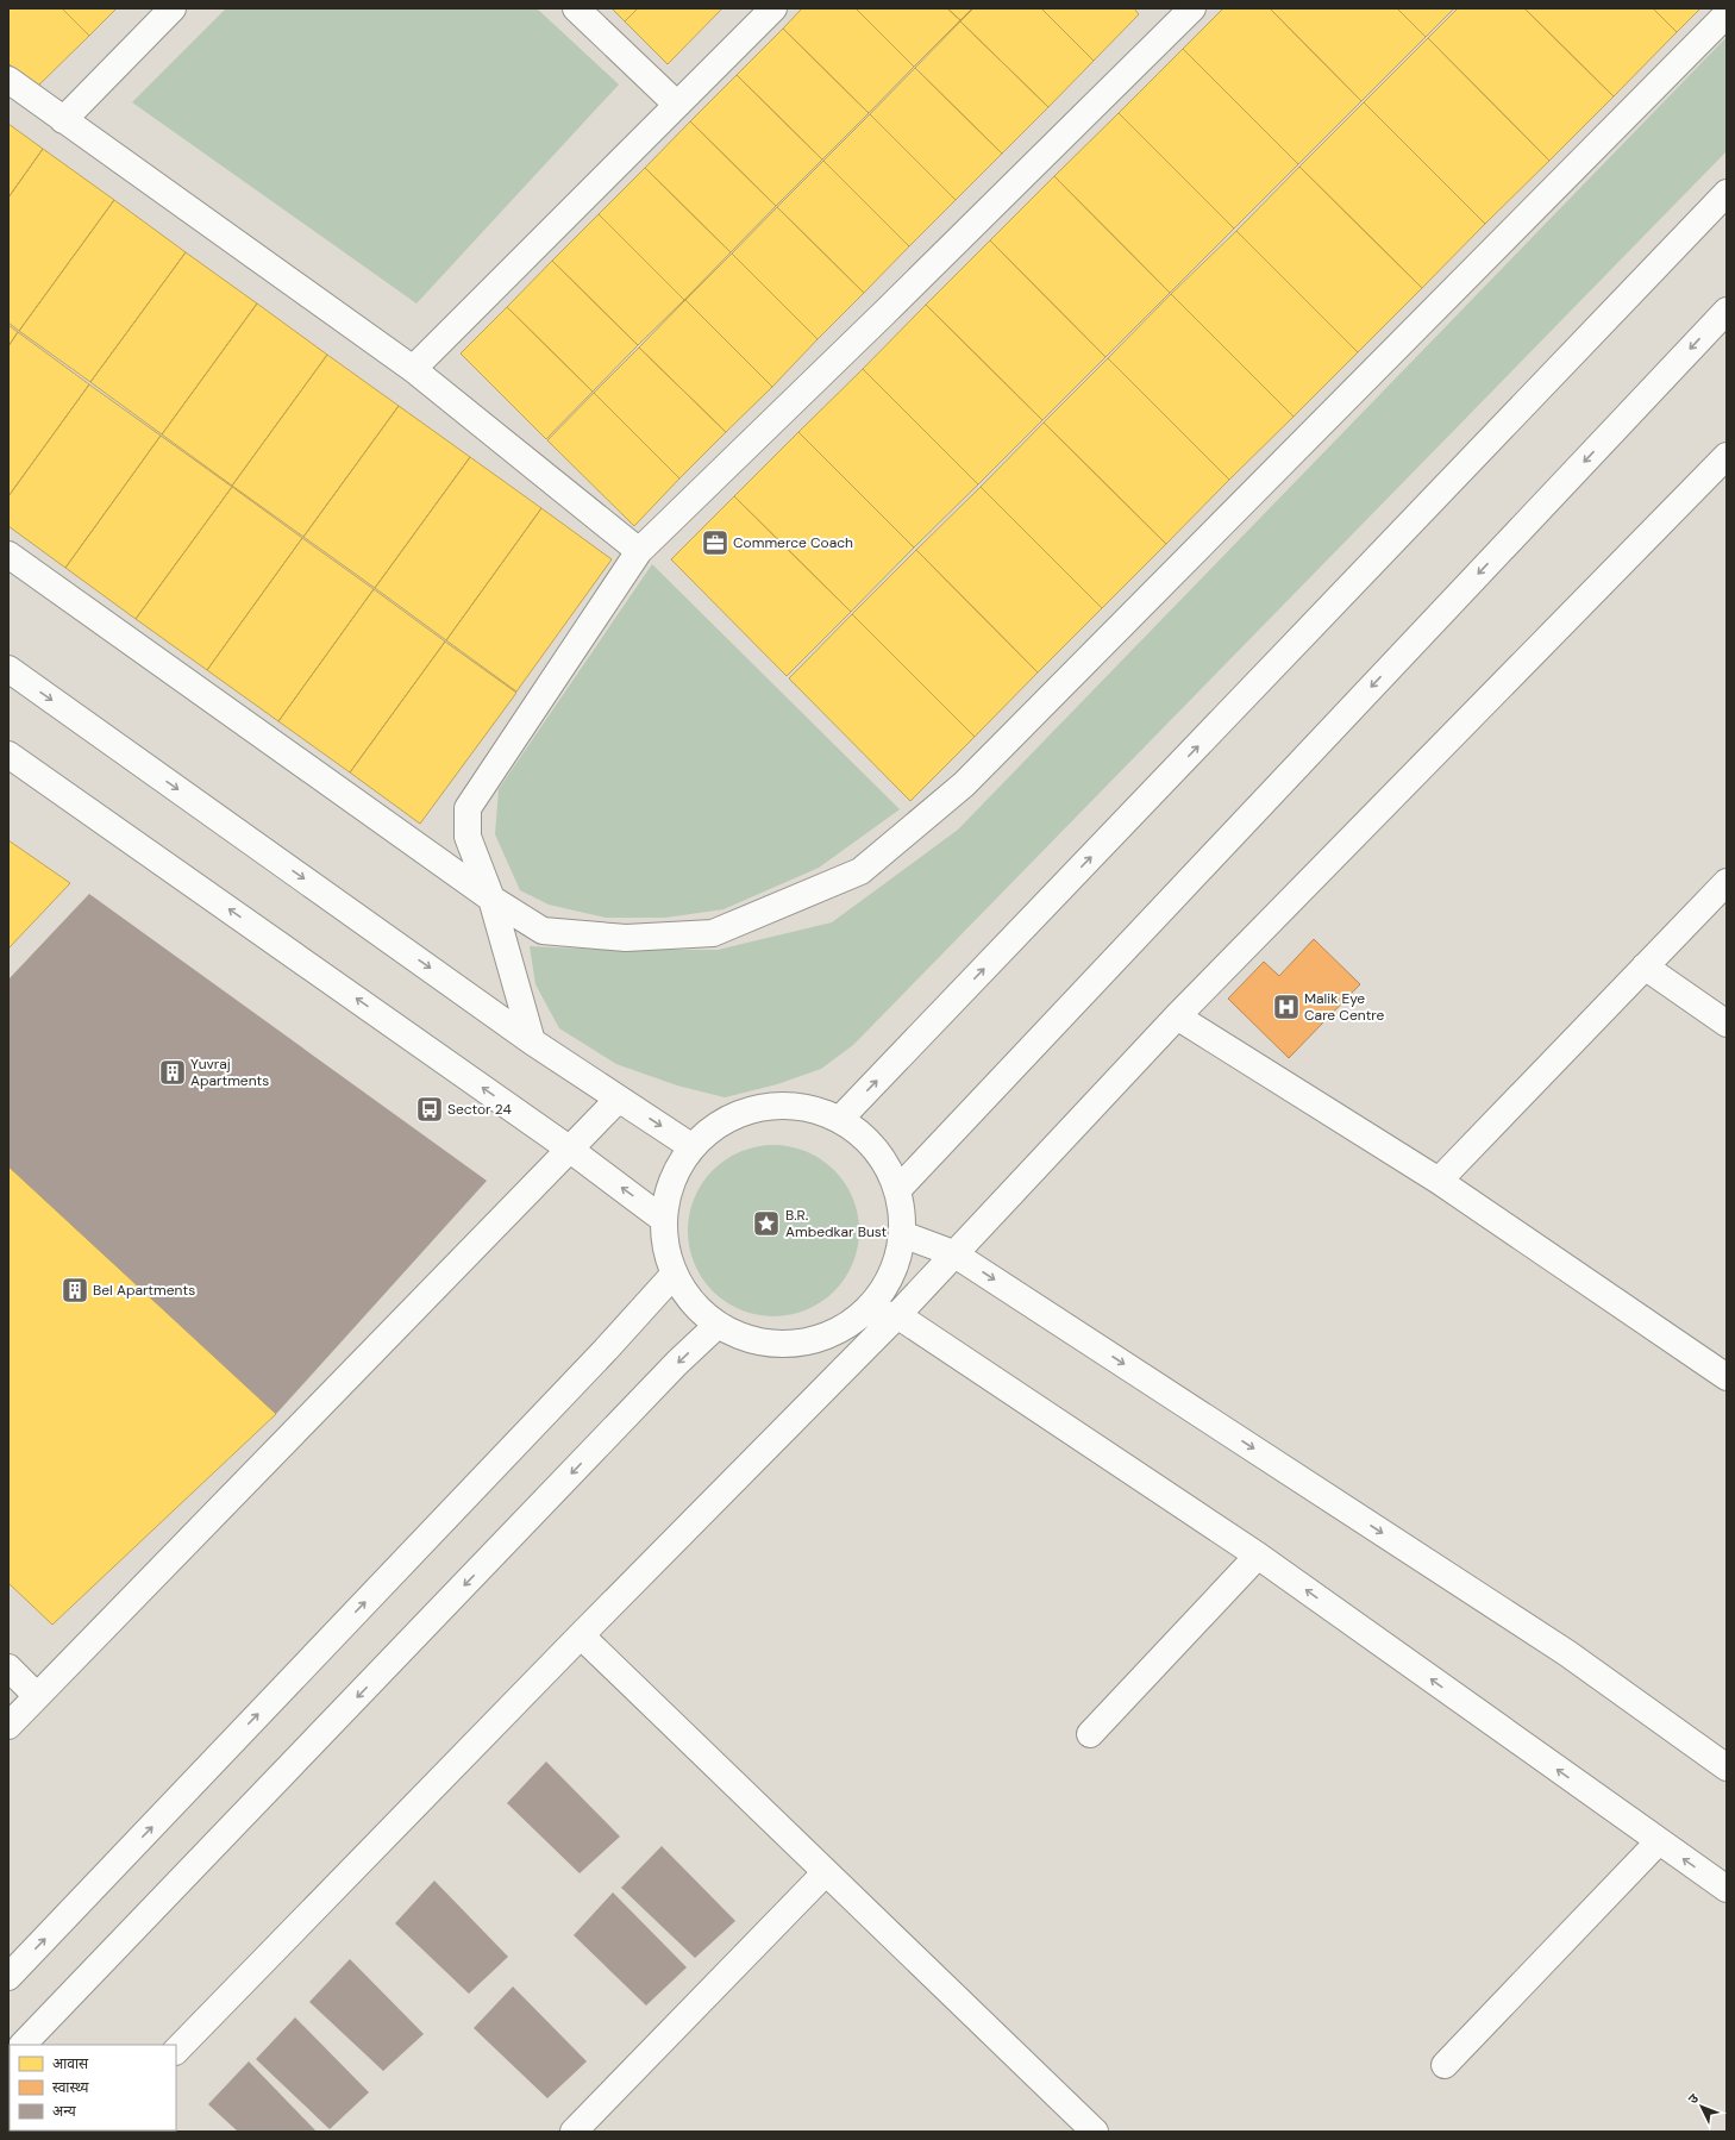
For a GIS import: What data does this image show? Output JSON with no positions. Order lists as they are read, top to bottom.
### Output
{
  "places": {
    "office": ["Commerce Coach"],
    "hospital": ["Malik Eye Care Centre"],
    "building": ["Yuvraj Apartments", "Bel Apartments"],
    "bus stop": ["Sector 24"],
    "place": ["B.R. Ambedkar Bust"]
  },
  "legend": ["आवास", "स्वास्थ्य", "अन्य"],
  "north": "top left"
}
